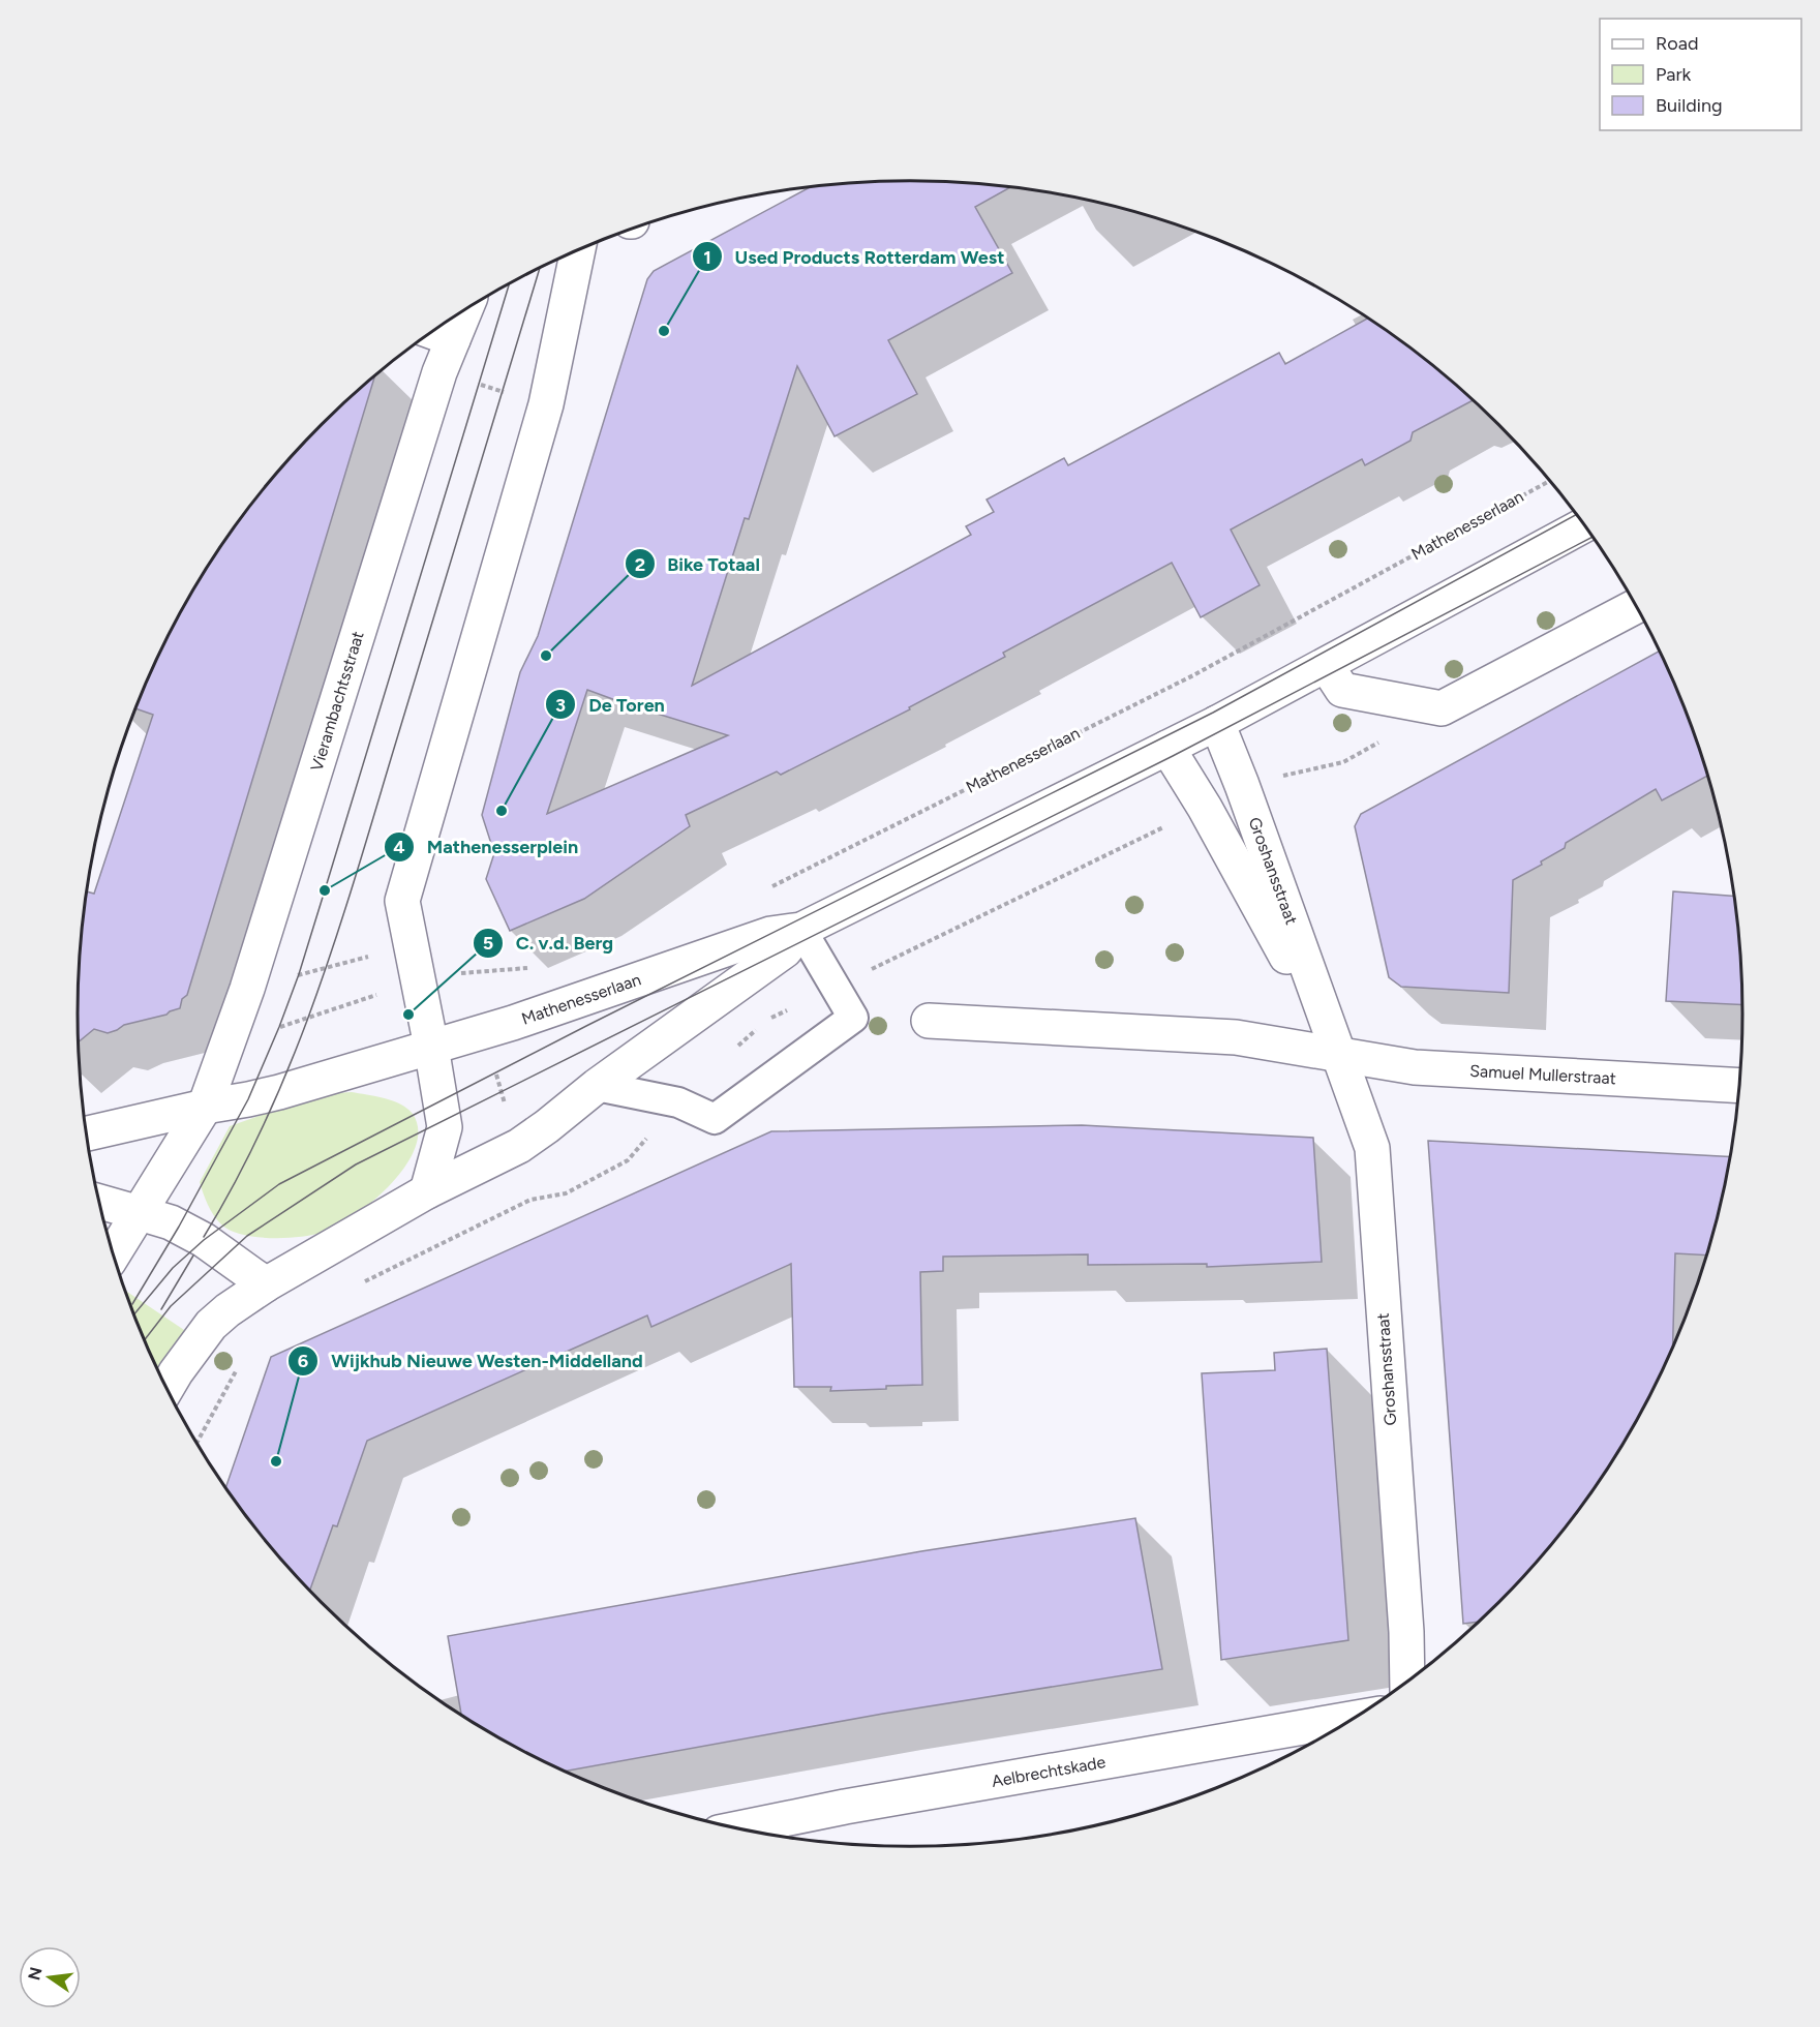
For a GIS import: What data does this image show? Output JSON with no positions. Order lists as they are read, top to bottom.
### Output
{
  "streets": {
    "street": [
      "Mathenesserlaan",
      "Vierambachtsstraat",
      "Groshansstraat",
      "Samuel Mullerstraat",
      "Aelbrechtskade"
    ]
  },
  "crossings": [
    ["Mathenesserlaan", "Vierambachtsstraat"],
    ["Mathenesserlaan", "Groshansstraat"],
    ["Groshansstraat", "Samuel Mullerstraat"]
  ],
  "places": [
    "Used Products Rotterdam West",
    "Bike Totaal",
    "De Toren",
    "Mathenesserplein",
    "C. v.d. Berg",
    "Wijkhub Nieuwe Westen-Middelland"
  ],
  "legend": ["Road", "Park", "Building"],
  "north": "left"
}
